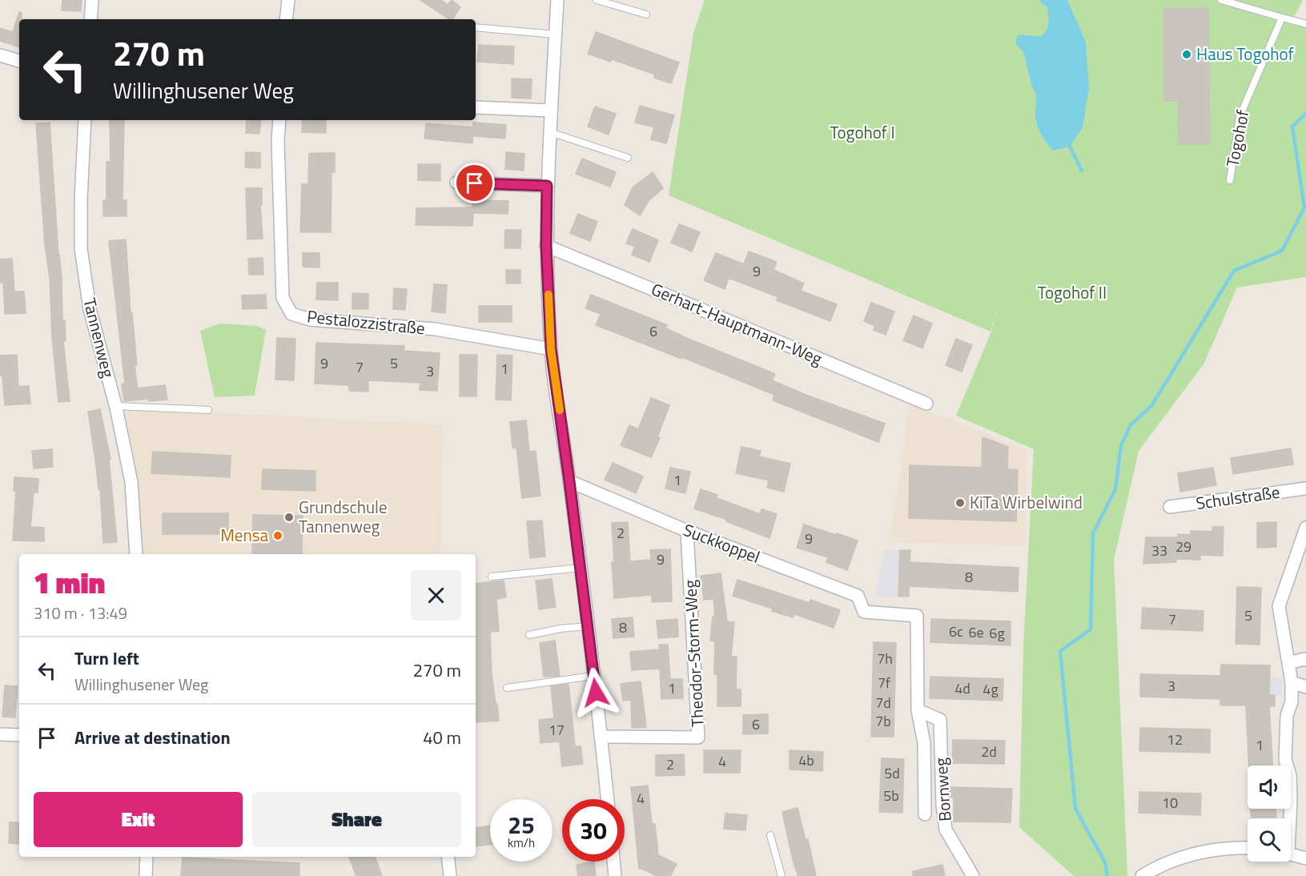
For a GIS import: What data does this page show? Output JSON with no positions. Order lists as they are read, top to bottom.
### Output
{
  "streets": {
    "street": [
      "Pestalozzistraße",
      "Gerhart-Hauptmann-Weg",
      "Tannenweg",
      "Schulstraße",
      "Suckkoppel",
      "Theodor-Storm-Weg",
      "Bornweg"
    ],
    "lane": ["Togohof"]
  },
  "crossings": [
    ["Suckkoppel", "Theodor-Storm-Weg"],
    ["Suckkoppel", "Bornweg"]
  ],
  "parks": ["Togohof I", "Togohof II"],
  "places": [
    "Haus Togohof",
    "KiTa Wirbelwind",
    "Grundschule Tannenweg",
    "Mensa"
  ],
  "house_numbers": [
    "9",
    "6",
    "9",
    "5",
    "7",
    "1",
    "3",
    "1",
    "2",
    "9",
    "29",
    "33",
    "9",
    "8",
    "5",
    "7",
    "8",
    "6c",
    "6e",
    "6g",
    "7h",
    "7f",
    "3",
    "1",
    "4d",
    "4g",
    "7d",
    "7b",
    "6",
    "17",
    "12",
    "1",
    "2d",
    "4b",
    "4",
    "2",
    "5d",
    "5b",
    "4",
    "10"
  ],
  "page": {
    "turn": ["270 m", "Willinghusener Weg"],
    "heading": ["1 min", "310 m · 13:49"],
    "list": [
      {
        "name": "Turn left",
        "note": "Willinghusener Weg",
        "value": "270 m"
      },
      {
        "name": "Arrive at destination",
        "value": "40 m"
      }
    ],
    "buttons": ["Exit", "Share"],
    "speed": "25 km/h",
    "limit": "30"
  }
}
